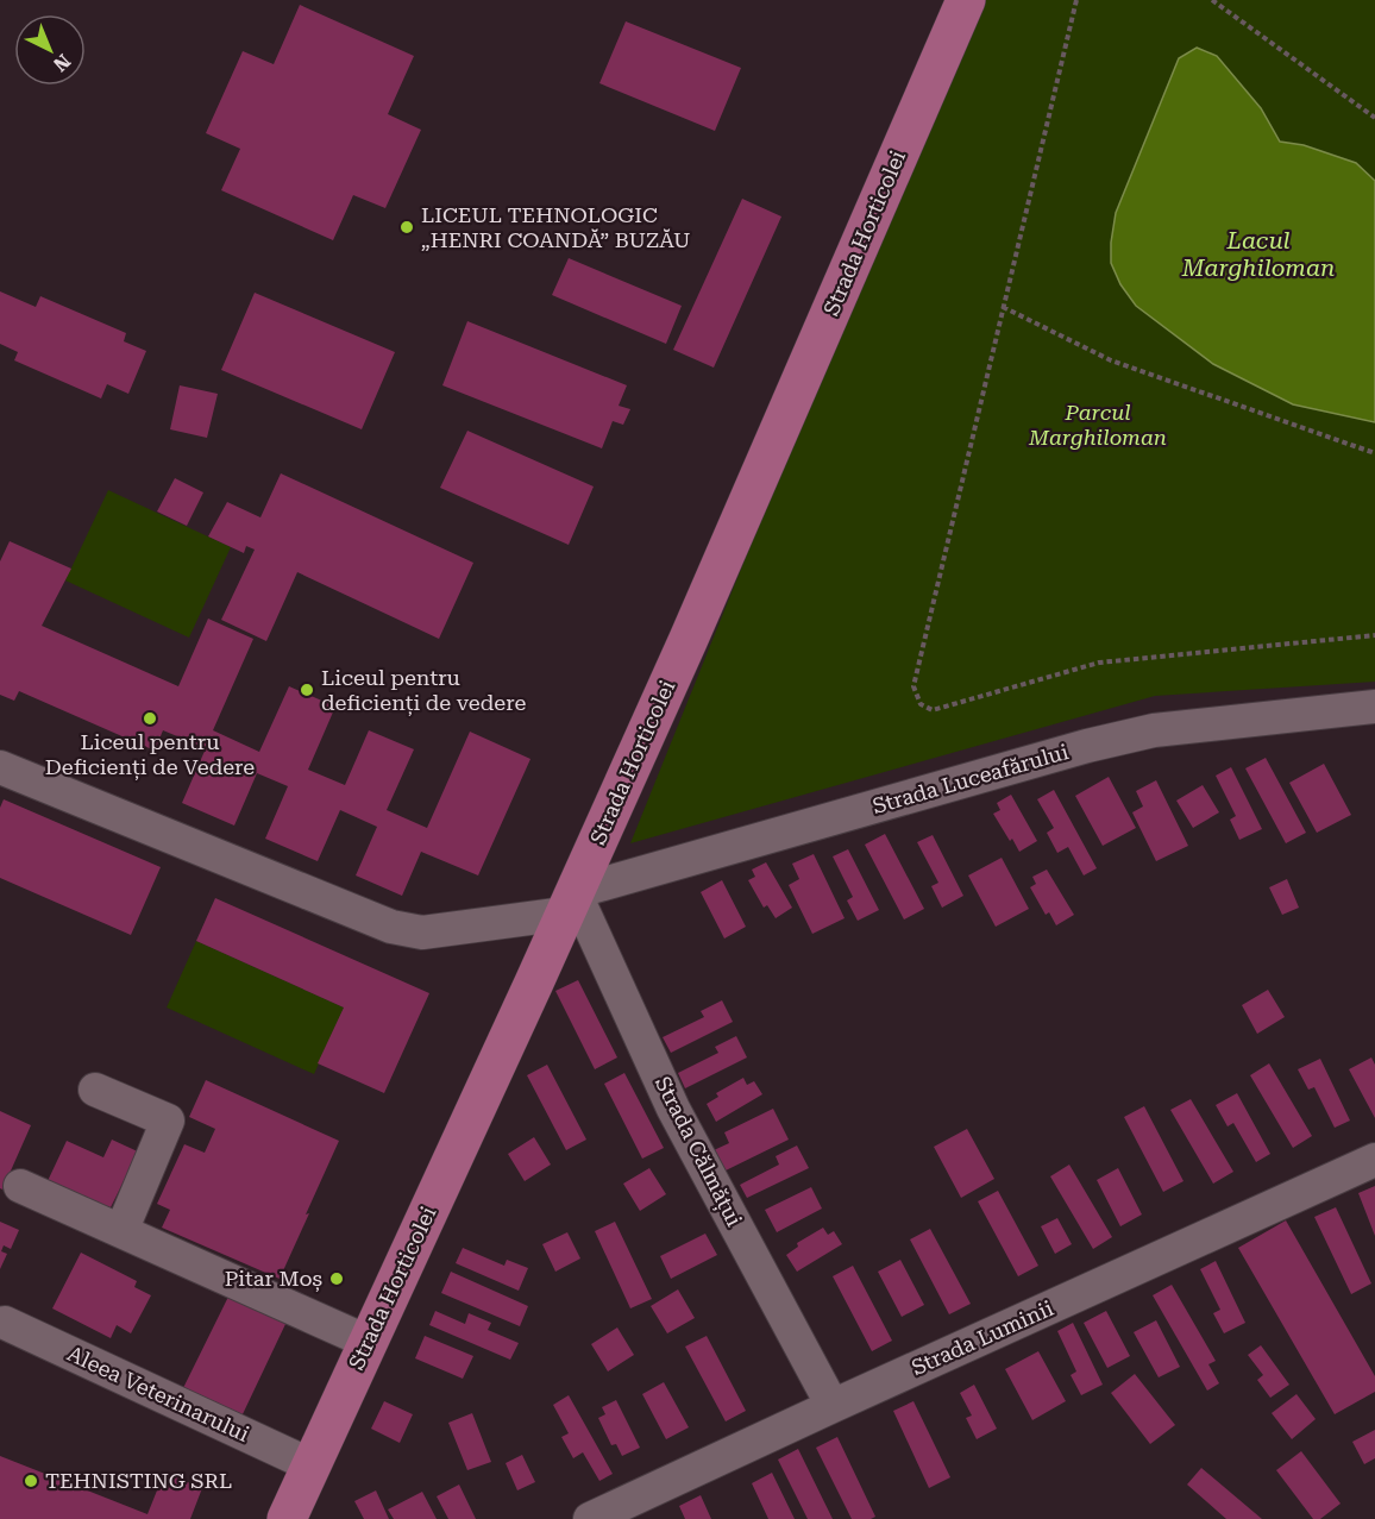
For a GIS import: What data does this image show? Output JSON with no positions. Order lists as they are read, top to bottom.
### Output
{
  "streets": {
    "main road": ["Strada Horticolei"],
    "street": [
      "Strada Luceafărului",
      "Strada Călmățui",
      "Strada Luminii",
      "Aleea Veterinarului"
    ]
  },
  "crossings": [
    ["Strada Horticolei", "Strada Luceafărului"],
    ["Strada Horticolei", "Strada Călmățui"],
    ["Strada Horticolei", "Aleea Veterinarului"],
    ["Strada Luceafărului", "Strada Călmățui"],
    ["Strada Călmățui", "Strada Luminii"]
  ],
  "water": ["Lacul Marghiloman"],
  "parks": ["Parcul Marghiloman"],
  "places": [
    "LICEUL TEHNOLOGIC „HENRI COANDĂ” BUZĂU",
    "Liceul pentru deficienți de vedere",
    "Liceul pentru Deficienți de Vedere",
    "Pitar Moș",
    "TEHNISTING SRL"
  ],
  "north": "bottom right"
}
